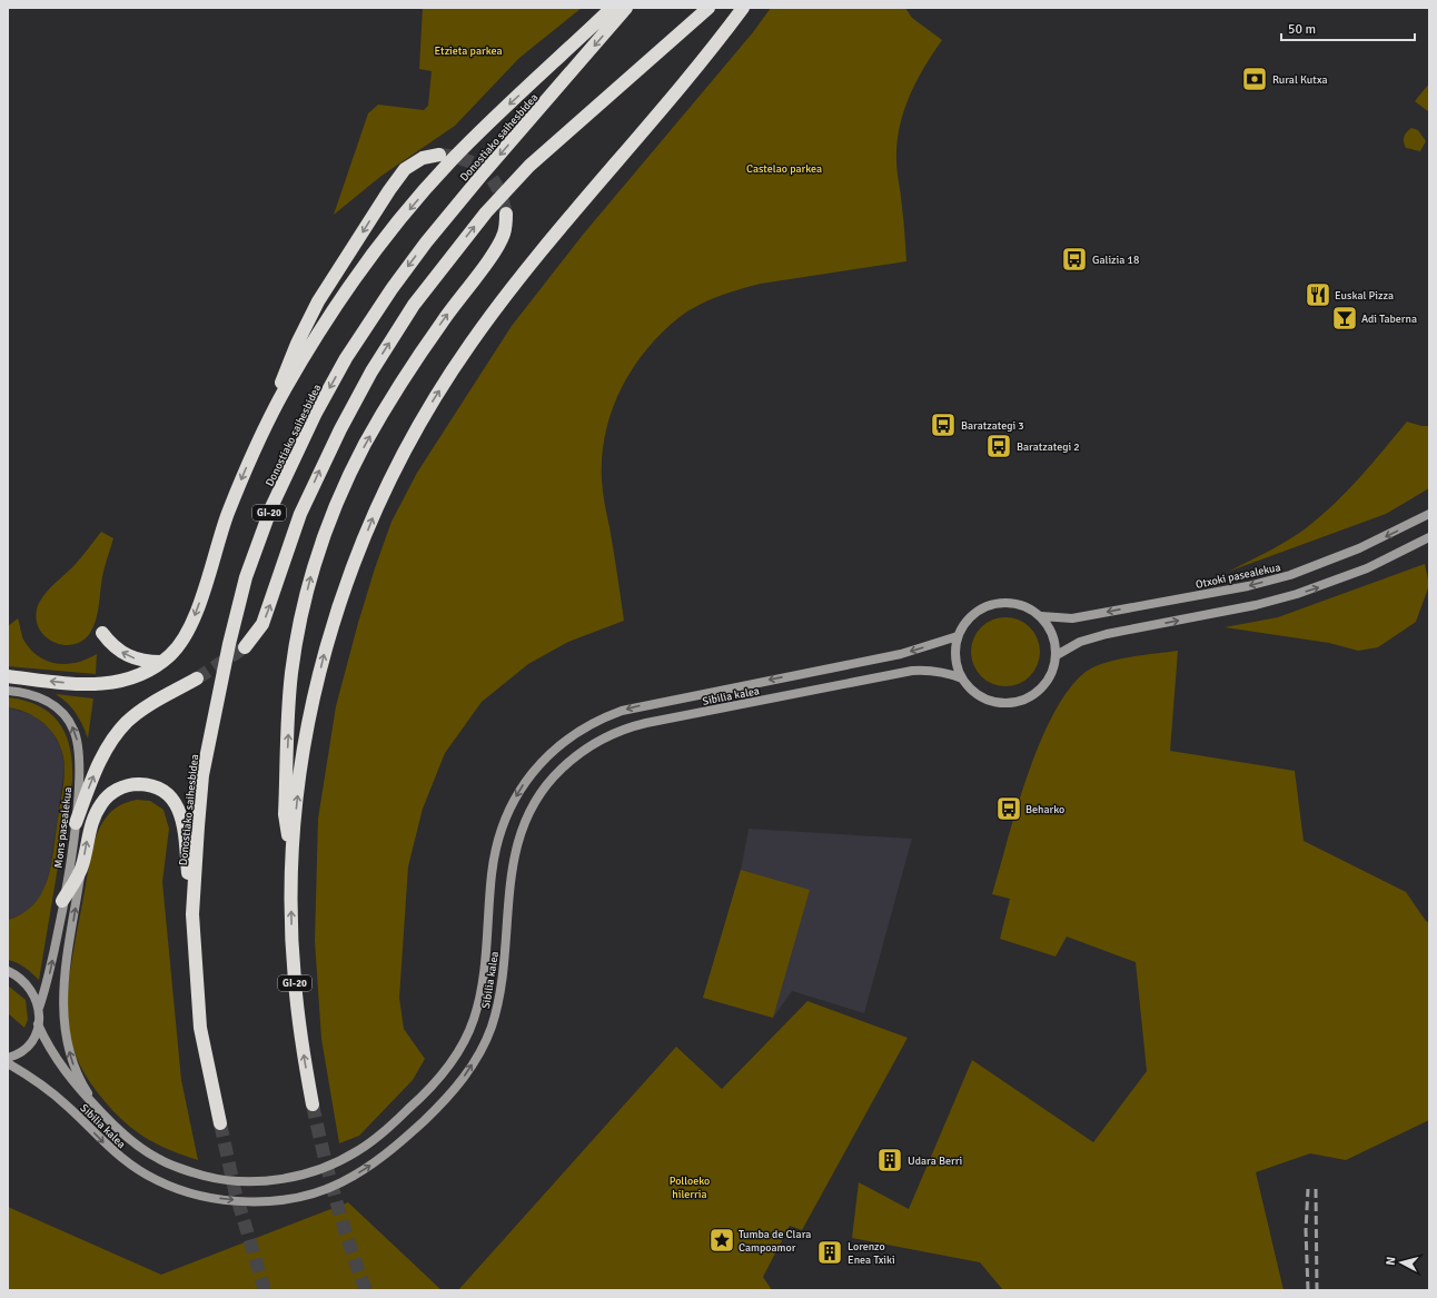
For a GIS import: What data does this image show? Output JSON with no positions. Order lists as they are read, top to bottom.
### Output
{
  "streets": {
    "highway": ["Donostiako saihesbidea", "GI-20"],
    "main road": ["Otxoki pasealekua", "Sibilia kalea", "Mons pasealekua"]
  },
  "crossings": [
    ["Otxoki pasealekua", "Sibilia kalea"]
  ],
  "parks": ["Etzieta parkea", "Castelao parkea", "Polloeko hilerria"],
  "places": {
    "bank": ["Rural Kutxa"],
    "bus stop": [
      "Galizia 18",
      "Baratzategi 3",
      "Baratzategi 2",
      "Beharko"
    ],
    "restaurant": ["Euskal Pizza"],
    "bar": ["Adi Taberna"],
    "building": ["Udara Berri", "Lorenzo Enea Txiki"],
    "place": ["Tumba de Clara Campoamor"]
  },
  "scale_bar": "50 m",
  "north": "left"
}
